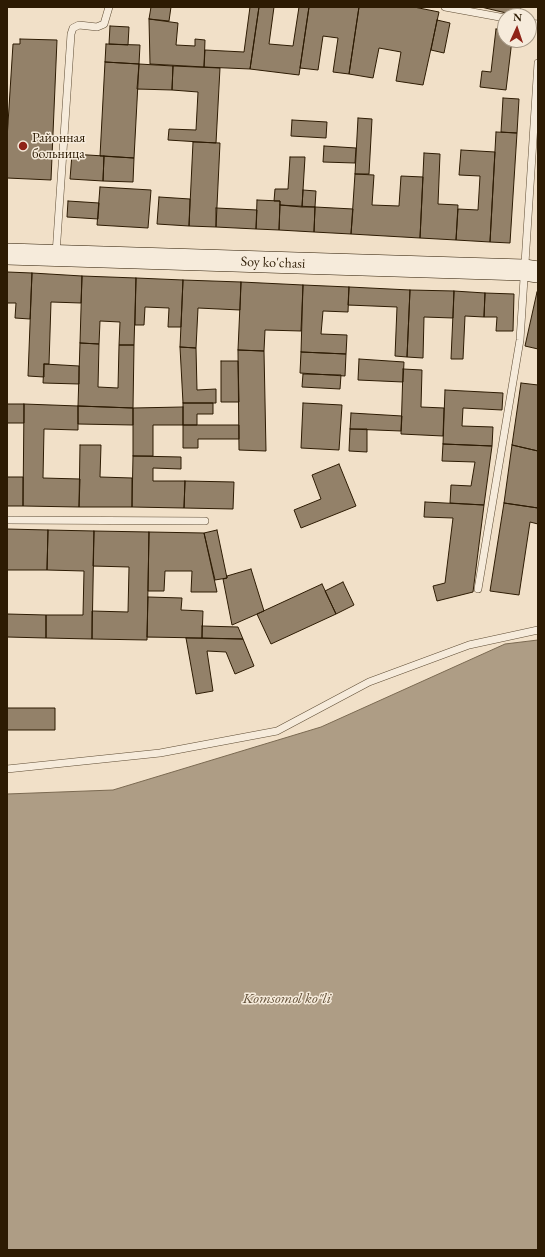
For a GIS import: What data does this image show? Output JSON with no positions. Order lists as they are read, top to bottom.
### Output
{
  "streets": {
    "main road": ["Soy ko'chasi"]
  },
  "water": ["Komsomol ko\"li"],
  "places": ["Районная больница"],
  "north": "top"
}
